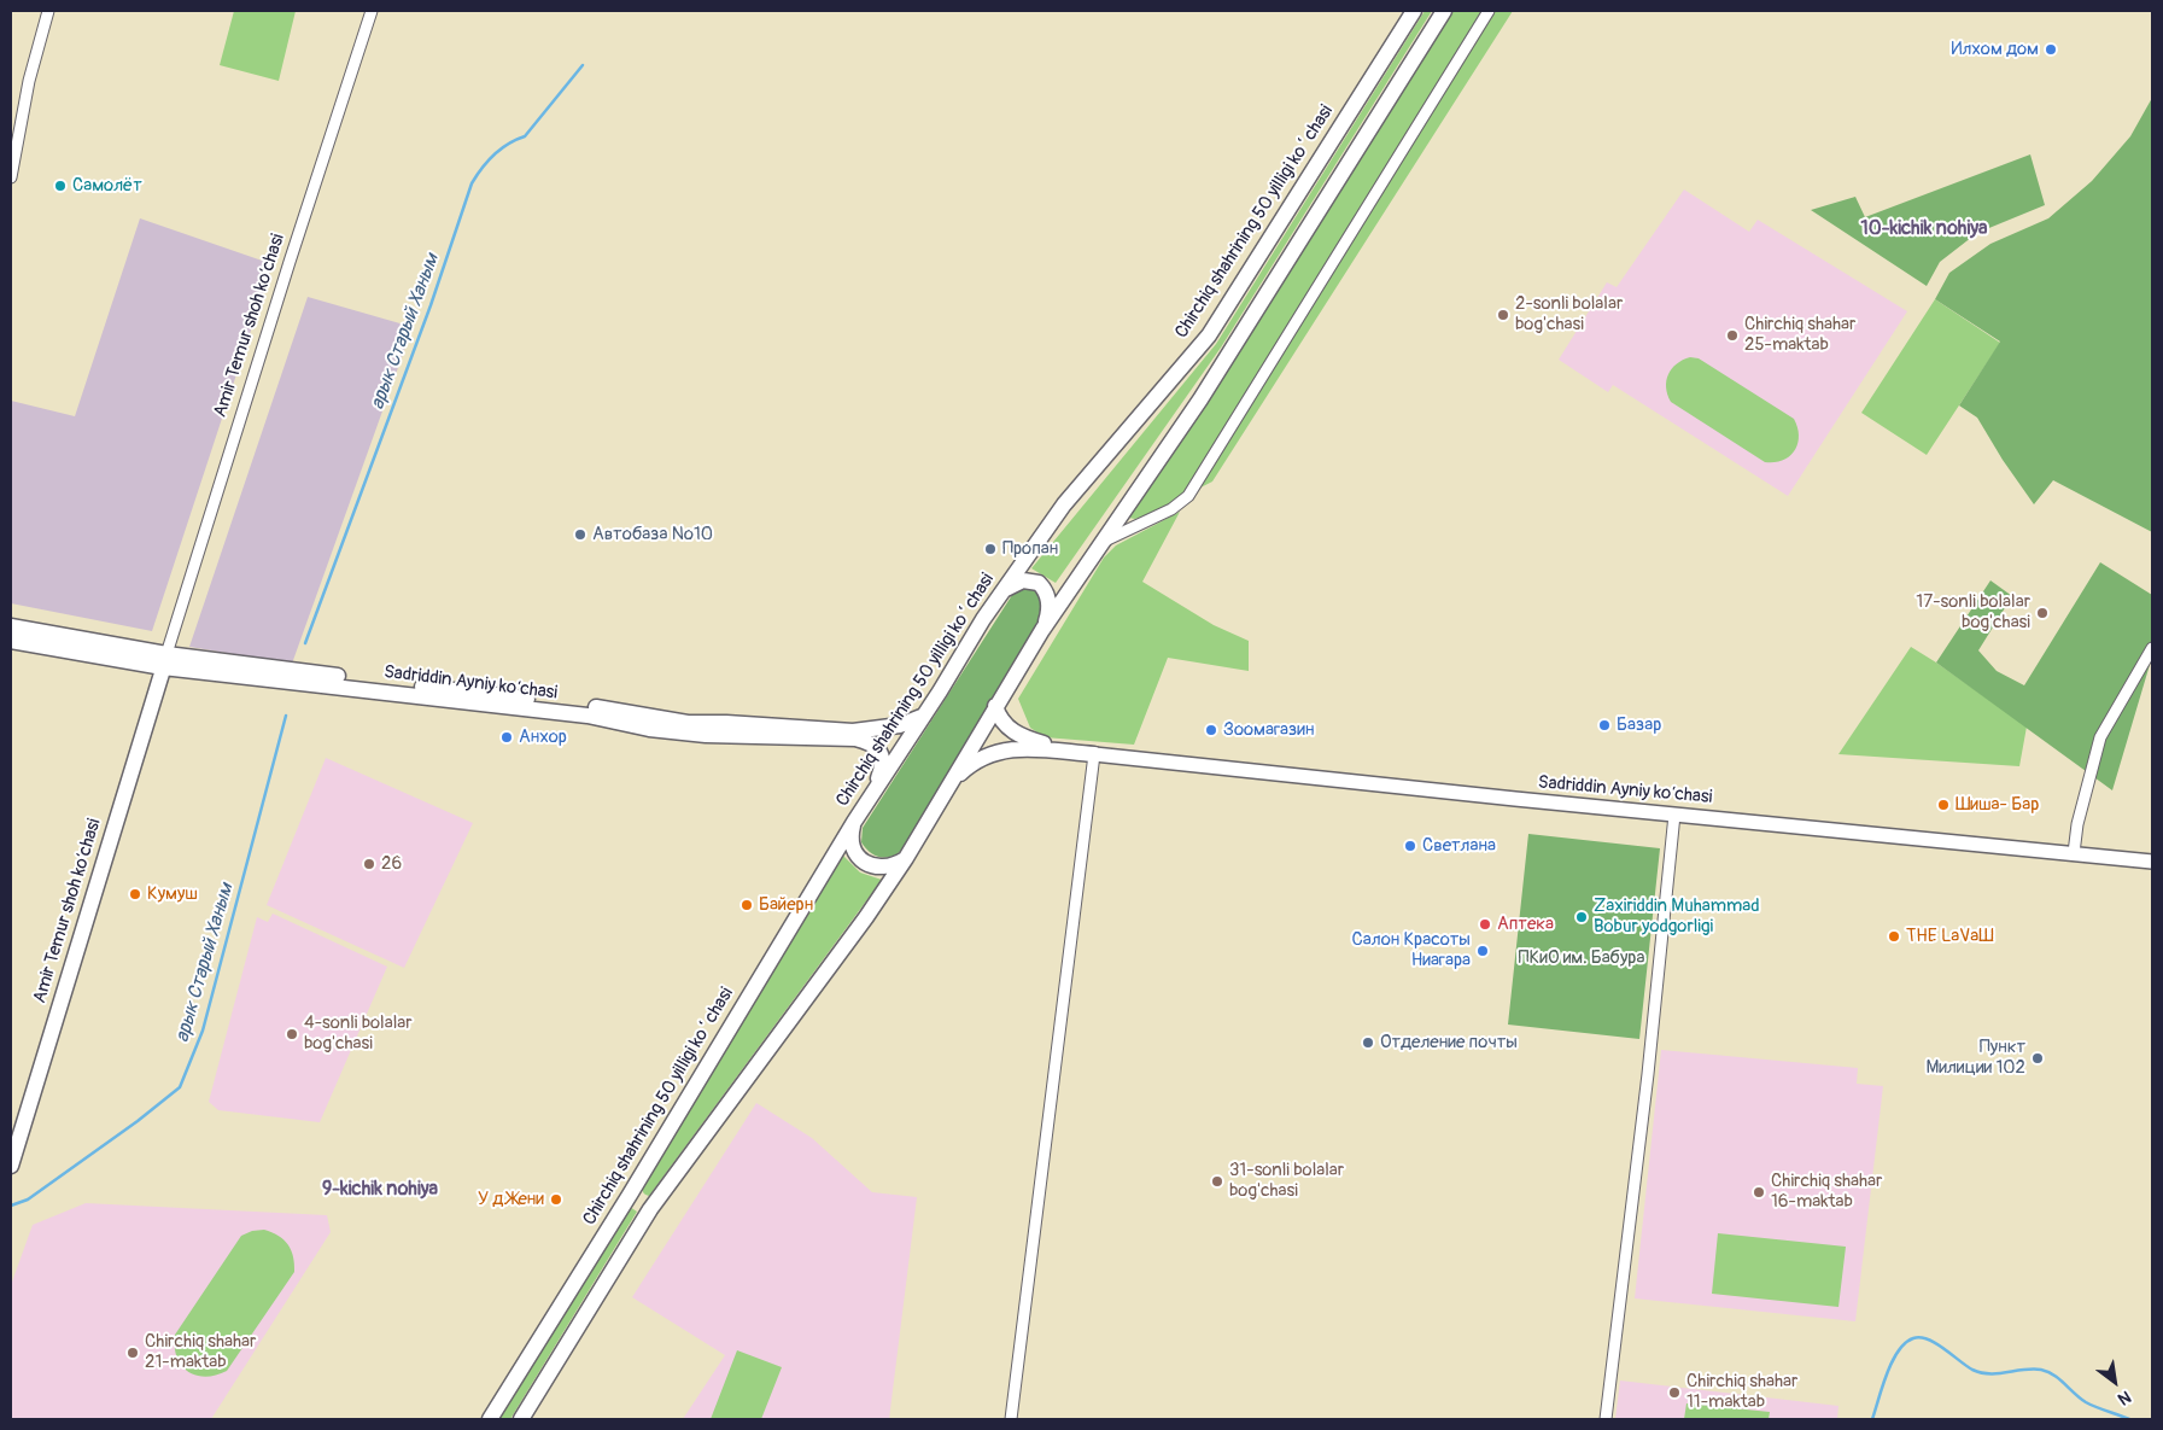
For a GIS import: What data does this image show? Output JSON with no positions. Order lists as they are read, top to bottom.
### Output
{
  "streets": {
    "main road": ["Chirchiq shahrining 50 yilligi koʻchasi", "Amir Temur shoh ko‘chasi", "Sadriddin Ayniy ko‘chasi"]
  },
  "crossings": [
    ["Chirchiq shahrining 50 yilligi koʻchasi", "Sadriddin Ayniy ko‘chasi"],
    ["Amir Temur shoh ko‘chasi", "Sadriddin Ayniy ko‘chasi"]
  ],
  "districts": ["10-kichik nohiya", "9-kichik nohiya"],
  "water": ["арык Старый Ханым"],
  "parks": ["ПКиО им. Бабура"],
  "places": [
    "Илхом дом",
    "Самолёт",
    "2-sonli bolalar bog'chasi",
    "Chirchiq shahar 25-maktab",
    "Автобаза №10",
    "Пропан",
    "17-sonli bolalar bog'chasi",
    "Базар",
    "Зоомагазин",
    "Анхор",
    "Шиша- Бар",
    "Светлана",
    "26",
    "Кумуш",
    "Байерн",
    "Zaxiriddin Muhammad Bobur yodgorligi",
    "Аптека",
    "THE LaVaШ",
    "Салон Красоты Ниагара",
    "4-sonli bolalar bog'chasi",
    "Отделение почты",
    "Пункт Милиции 102",
    "31-sonli bolalar bog'chasi",
    "Chirchiq shahar 16-maktab",
    "У д.Жени",
    "Chirchiq shahar 21-maktab",
    "Chirchiq shahar 11-maktab"
  ],
  "north": "bottom right"
}
